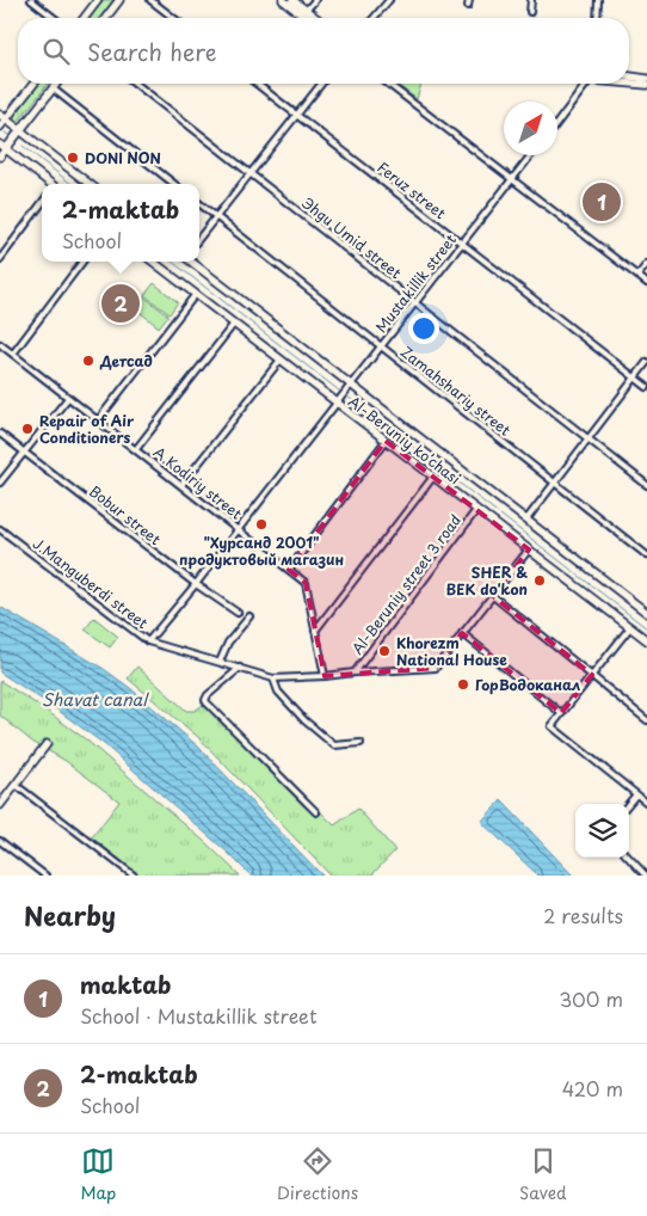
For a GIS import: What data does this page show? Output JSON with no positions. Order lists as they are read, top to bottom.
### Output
{
  "streets": {
    "main road": ["Al-Beruniy ko’chasi"],
    "street": [
      "Feruz street",
      "Эhgu Umid street",
      "Mustakillik street",
      "Zamahshariy street",
      "A.Kodiriy street",
      "Bobur street",
      "J.Manguberdi street",
      "Al-Beruniy street 3 road"
    ]
  },
  "crossings": [
    ["Feruz street", "Mustakillik street"],
    ["Эhgu Umid street", "Mustakillik street"],
    ["Mustakillik street", "Zamahshariy street"],
    ["Mustakillik street", "Al-Beruniy ko’chasi"],
    ["Mustakillik street", "A.Kodiriy street"],
    ["Mustakillik street", "Bobur street"],
    ["Mustakillik street", "J.Manguberdi street"],
    ["Al-Beruniy ko’chasi", "Al-Beruniy street 3 road"],
    ["A.Kodiriy street", "J.Manguberdi street"],
    ["J.Manguberdi street", "Al-Beruniy street 3 road"]
  ],
  "water": ["Shavat canal"],
  "places": [
    "DONI NON",
    "Детсад",
    "Repair of Air Conditioners",
    "\"Хурсанд 2001\" продуктовый магазин",
    "SHER & BEK do'kon",
    "Khorezm National House",
    "ГорВодоканал"
  ],
  "north": "top right",
  "page": {
    "search": "Search here",
    "pins": ["1", "2"],
    "popup": ["2-maktab", "School"],
    "heading": ["Nearby", "2 results"],
    "list": [
      {
        "mark": "1",
        "name": "maktab",
        "note": "School · Mustakillik street",
        "value": "300 m"
      },
      {
        "mark": "2",
        "name": "2-maktab",
        "note": "School",
        "value": "420 m"
      }
    ],
    "nav": ["Map", "Directions", "Saved"]
  }
}
